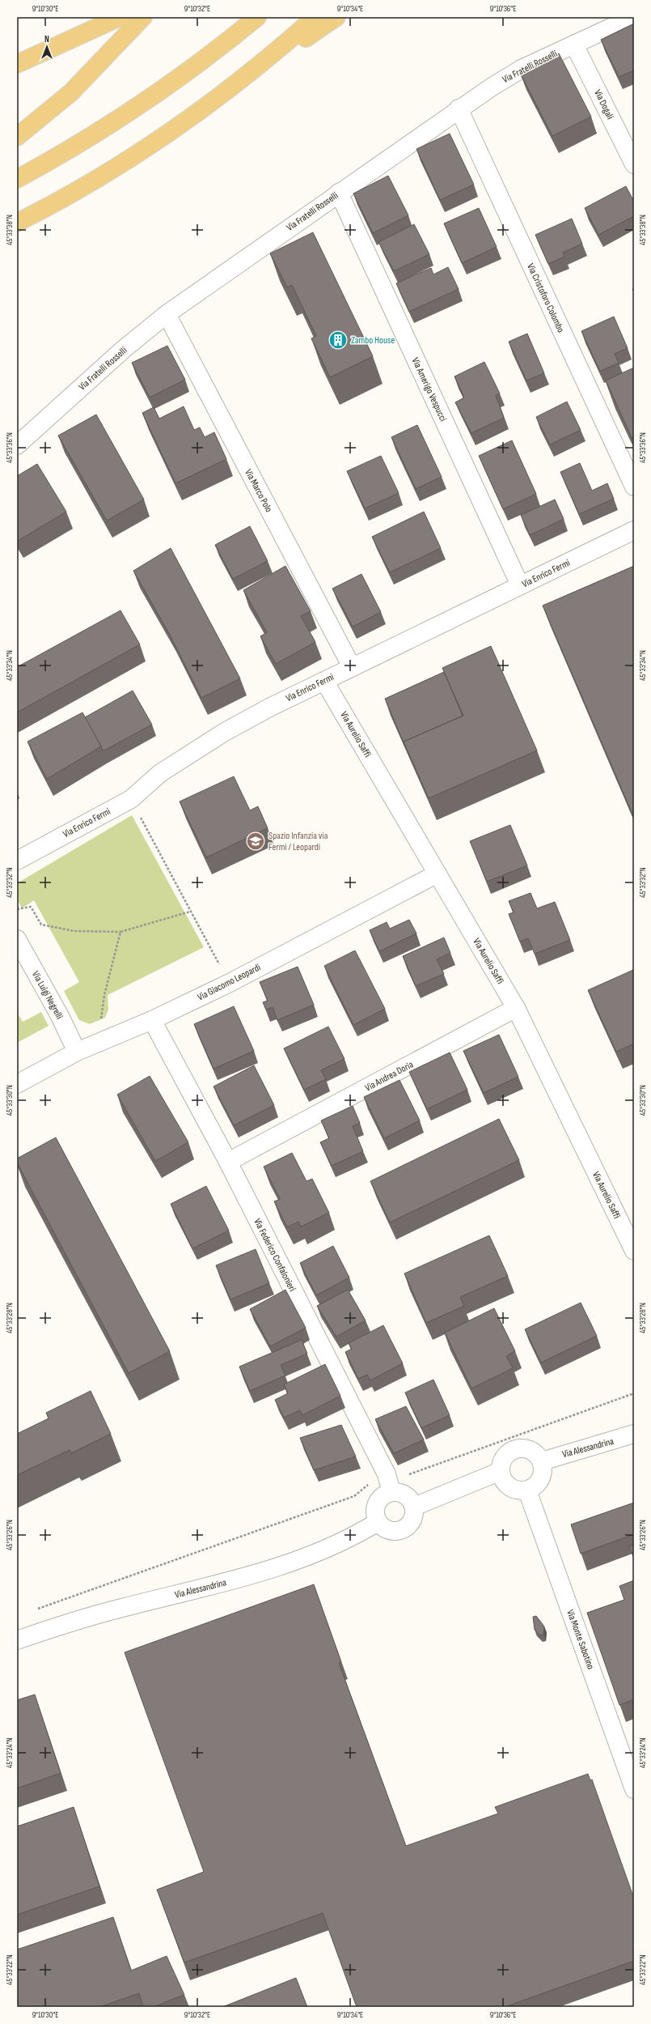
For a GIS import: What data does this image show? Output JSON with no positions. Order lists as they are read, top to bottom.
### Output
{
  "streets": {
    "street": [
      "Via Fratelli Rosselli",
      "Via Dogali",
      "Via Cristoforo Colombo",
      "Via Amerigo Vespucci",
      "Via Marco Polo",
      "Via Enrico Fermi",
      "Via Aurelio Saffi",
      "Via Giacomo Leopardi",
      "Via Luigi Negrelli",
      "Via Andrea Doria",
      "Via Federico Confalonieri",
      "Via Alessandrina",
      "Via Monte Sabotino"
    ]
  },
  "crossings": [
    ["Via Fratelli Rosselli", "Via Dogali"],
    ["Via Fratelli Rosselli", "Via Cristoforo Colombo"],
    ["Via Fratelli Rosselli", "Via Amerigo Vespucci"],
    ["Via Fratelli Rosselli", "Via Marco Polo"],
    ["Via Amerigo Vespucci", "Via Enrico Fermi"],
    ["Via Marco Polo", "Via Enrico Fermi"],
    ["Via Enrico Fermi", "Via Aurelio Saffi"],
    ["Via Aurelio Saffi", "Via Giacomo Leopardi"],
    ["Via Aurelio Saffi", "Via Andrea Doria"],
    ["Via Giacomo Leopardi", "Via Luigi Negrelli"],
    ["Via Giacomo Leopardi", "Via Federico Confalonieri"],
    ["Via Andrea Doria", "Via Federico Confalonieri"],
    ["Via Federico Confalonieri", "Via Alessandrina"],
    ["Via Alessandrina", "Via Monte Sabotino"]
  ],
  "places": {
    "building": ["Zambo House"],
    "school or university": ["Spazio Infanzia via Fermi / Leopardi"]
  },
  "north": "top",
  "coordinates": [
    "9°10'30\"E",
    "9°10'32\"E",
    "9°10'34\"E",
    "9°10'36\"E",
    "45°33'38\"N",
    "45°33'36\"N",
    "45°33'34\"N",
    "45°33'32\"N",
    "45°33'30\"N",
    "45°33'28\"N",
    "45°33'26\"N",
    "45°33'24\"N",
    "45°33'22\"N"
  ]
}
